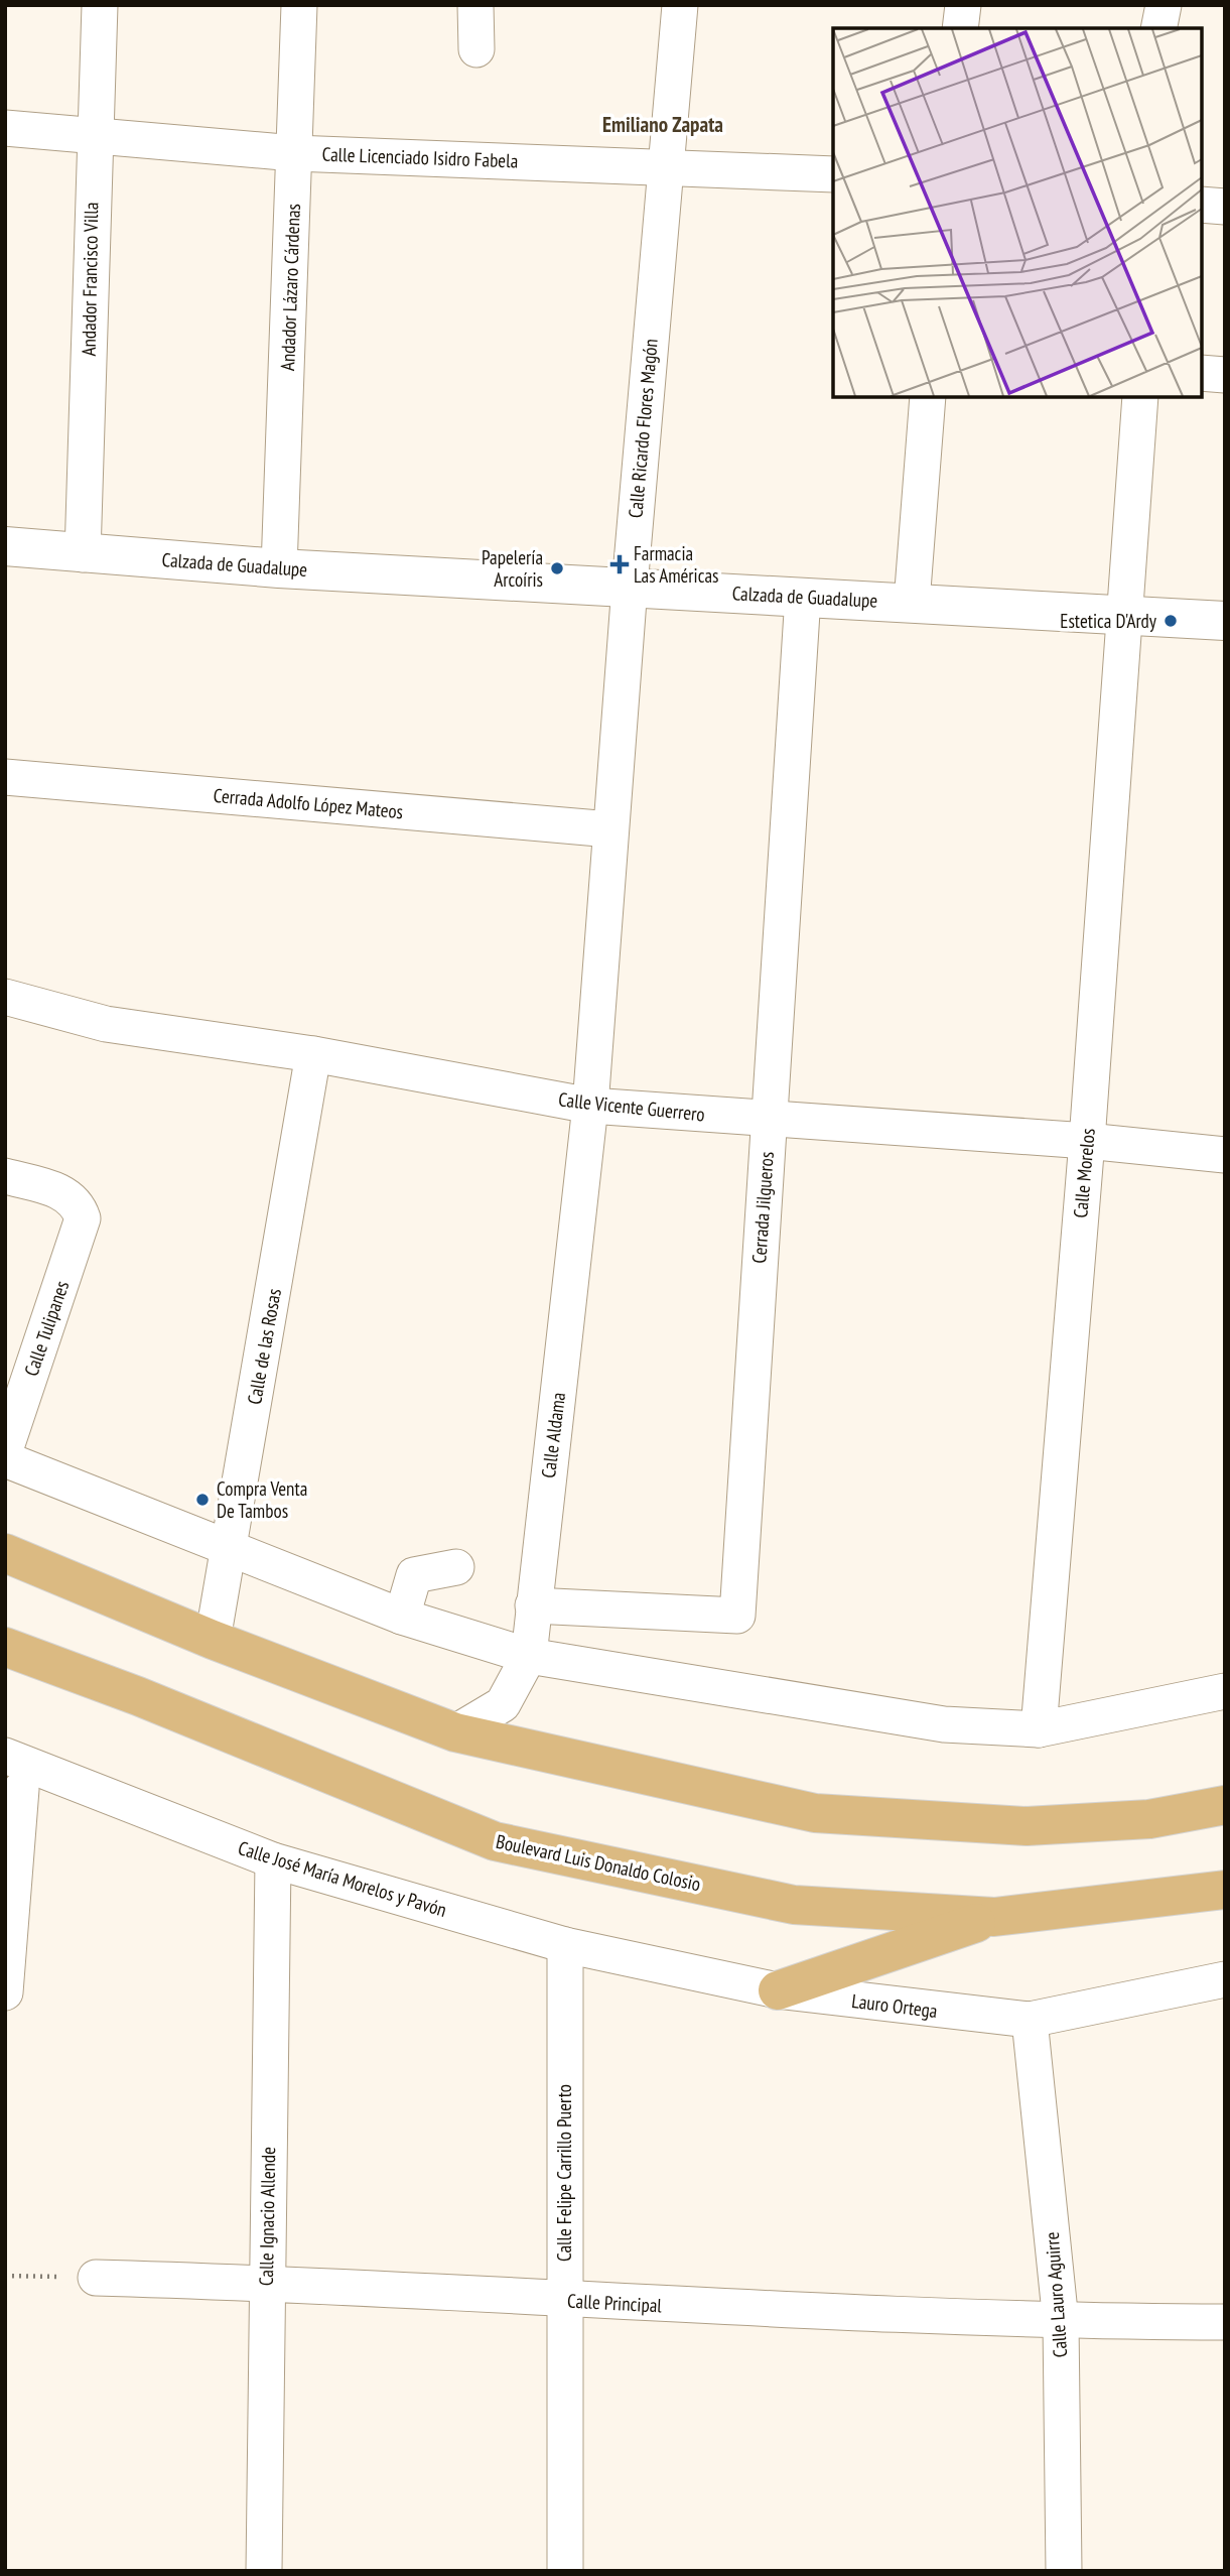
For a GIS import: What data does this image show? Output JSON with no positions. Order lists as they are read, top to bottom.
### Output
{
  "streets": {
    "highway": ["Boulevard Luis Donaldo Colosio"],
    "street": [
      "Calle Licenciado Isidro Fabela",
      "Andador Francisco Villa",
      "Andador Lázaro Cárdenas",
      "Calle Ricardo Flores Magón",
      "Calzada de Guadalupe",
      "Cerrada Adolfo López Mateos",
      "Calle Vicente Guerrero",
      "Calle Morelos",
      "Cerrada Jilgueros",
      "Calle Tulipanes",
      "Calle de las Rosas",
      "Calle Aldama",
      "Calle José María Morelos y Pavón",
      "Lauro Ortega",
      "Calle Felipe Carrillo Puerto",
      "Calle Ignacio Allende",
      "Calle Lauro Aguirre",
      "Calle Principal"
    ]
  },
  "crossings": [
    ["Calle Licenciado Isidro Fabela", "Andador Francisco Villa"],
    ["Calle Licenciado Isidro Fabela", "Andador Lázaro Cárdenas"],
    ["Calle Licenciado Isidro Fabela", "Calle Ricardo Flores Magón"],
    ["Andador Francisco Villa", "Calzada de Guadalupe"],
    ["Andador Lázaro Cárdenas", "Calzada de Guadalupe"],
    ["Calle Ricardo Flores Magón", "Calzada de Guadalupe"],
    ["Calle Ricardo Flores Magón", "Cerrada Adolfo López Mateos"],
    ["Calle Ricardo Flores Magón", "Calle Vicente Guerrero"],
    ["Calle Ricardo Flores Magón", "Calle Aldama"],
    ["Calzada de Guadalupe", "Calle Morelos"],
    ["Calzada de Guadalupe", "Cerrada Jilgueros"],
    ["Calle Vicente Guerrero", "Calle Morelos"],
    ["Calle Vicente Guerrero", "Cerrada Jilgueros"],
    ["Calle Vicente Guerrero", "Calle de las Rosas"],
    ["Calle Vicente Guerrero", "Calle Aldama"],
    ["Cerrada Jilgueros", "Calle Aldama"],
    ["Calle José María Morelos y Pavón", "Lauro Ortega"],
    ["Calle José María Morelos y Pavón", "Calle Felipe Carrillo Puerto"],
    ["Calle José María Morelos y Pavón", "Calle Ignacio Allende"],
    ["Lauro Ortega", "Calle Felipe Carrillo Puerto"],
    ["Lauro Ortega", "Calle Lauro Aguirre"],
    ["Calle Felipe Carrillo Puerto", "Calle Principal"],
    ["Calle Ignacio Allende", "Calle Principal"],
    ["Calle Lauro Aguirre", "Calle Principal"]
  ],
  "districts": ["Emiliano Zapata"],
  "places": {
    "health": ["Farmacia Las Américas"],
    "other": ["Papelería Arcoíris", "Estetica D'Ardy", "Compra Venta De Tambos"]
  }
}
